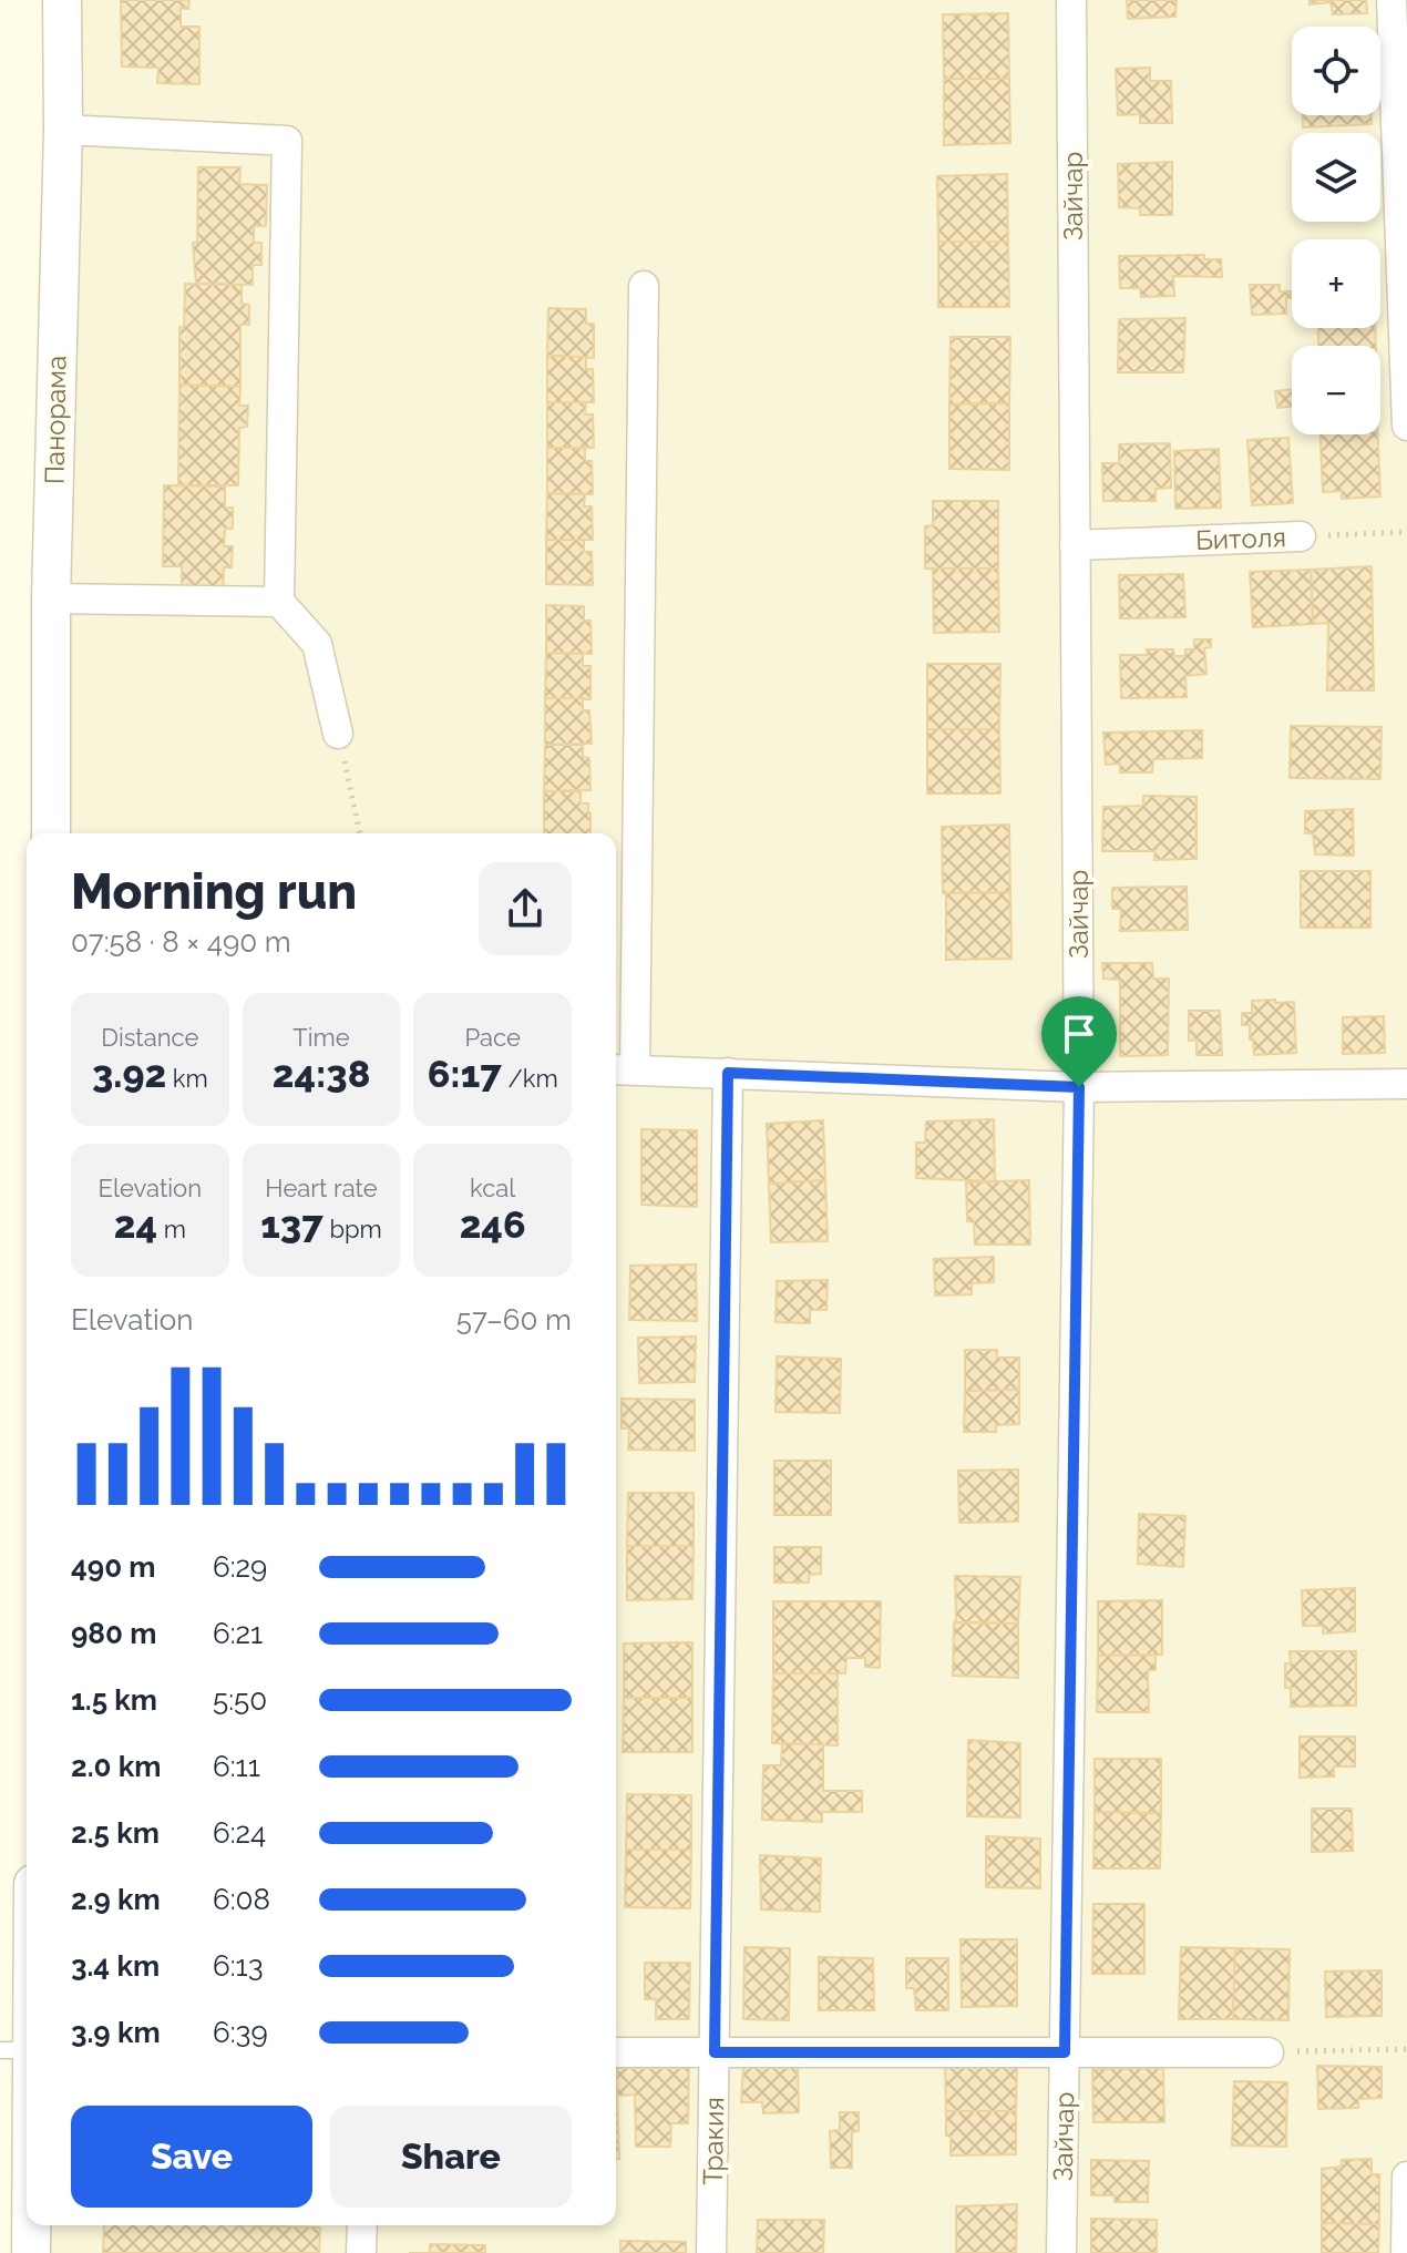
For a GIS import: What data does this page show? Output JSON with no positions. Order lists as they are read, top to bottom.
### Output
{
  "streets": {
    "street": [
      "Зайчар",
      "Панорама",
      "Битоля",
      "Тракия"
    ]
  },
  "crossings": [
    ["Зайчар", "Битоля"]
  ],
  "page": {
    "map_buttons": ["+", "−"],
    "heading": ["Morning run", "07:58 · 8 × 490 m"],
    "stats": [
      ["Distance", "3.92 km"],
      ["Time", "24:38"],
      ["Pace", "6:17 /km"],
      ["Elevation", "24 m"],
      ["Heart rate", "137 bpm"],
      ["kcal", "246"]
    ],
    "chart": ["Elevation", "57–60 m"],
    "list": [
      {
        "name": "490 m",
        "note": "6:29"
      },
      {
        "name": "980 m",
        "note": "6:21"
      },
      {
        "name": "1.5 km",
        "note": "5:50"
      },
      {
        "name": "2.0 km",
        "note": "6:11"
      },
      {
        "name": "2.5 km",
        "note": "6:24"
      },
      {
        "name": "2.9 km",
        "note": "6:08"
      },
      {
        "name": "3.4 km",
        "note": "6:13"
      },
      {
        "name": "3.9 km",
        "note": "6:39"
      }
    ],
    "buttons": ["Save", "Share"]
  }
}
